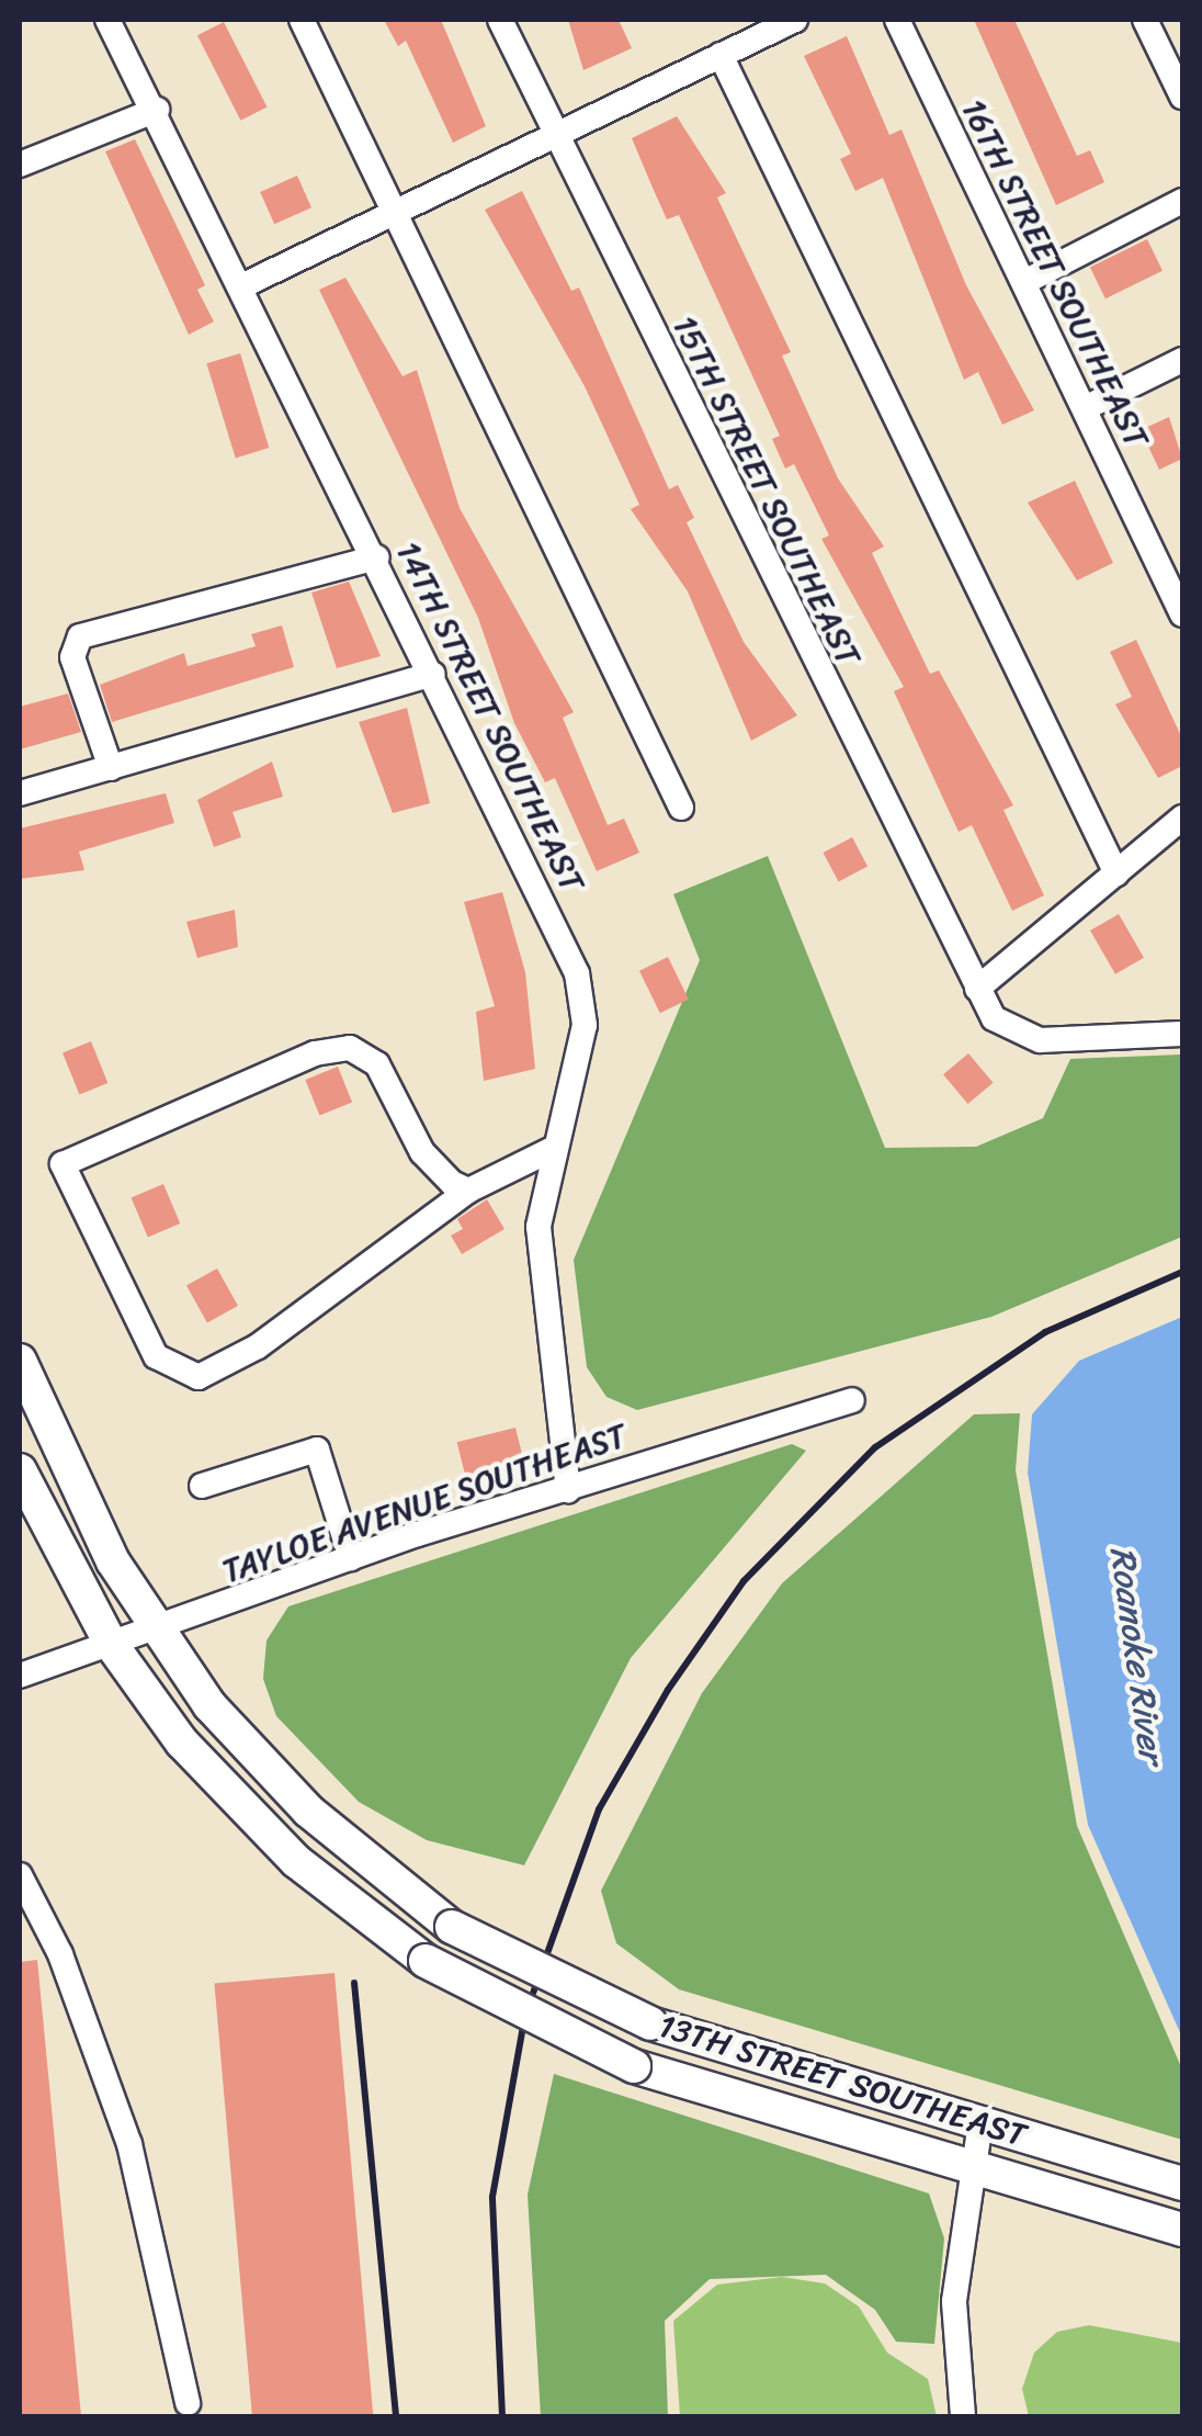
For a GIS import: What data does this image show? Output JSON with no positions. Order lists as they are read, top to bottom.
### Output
{
  "streets": {
    "main road": ["13TH STREET SOUTHEAST"],
    "street": [
      "16TH STREET SOUTHEAST",
      "15TH STREET SOUTHEAST",
      "14TH STREET SOUTHEAST",
      "TAYLOE AVENUE SOUTHEAST"
    ]
  },
  "crossings": [
    ["14TH STREET SOUTHEAST", "TAYLOE AVENUE SOUTHEAST"],
    ["TAYLOE AVENUE SOUTHEAST", "13TH STREET SOUTHEAST"]
  ],
  "water": ["Roanoke River"]
}
